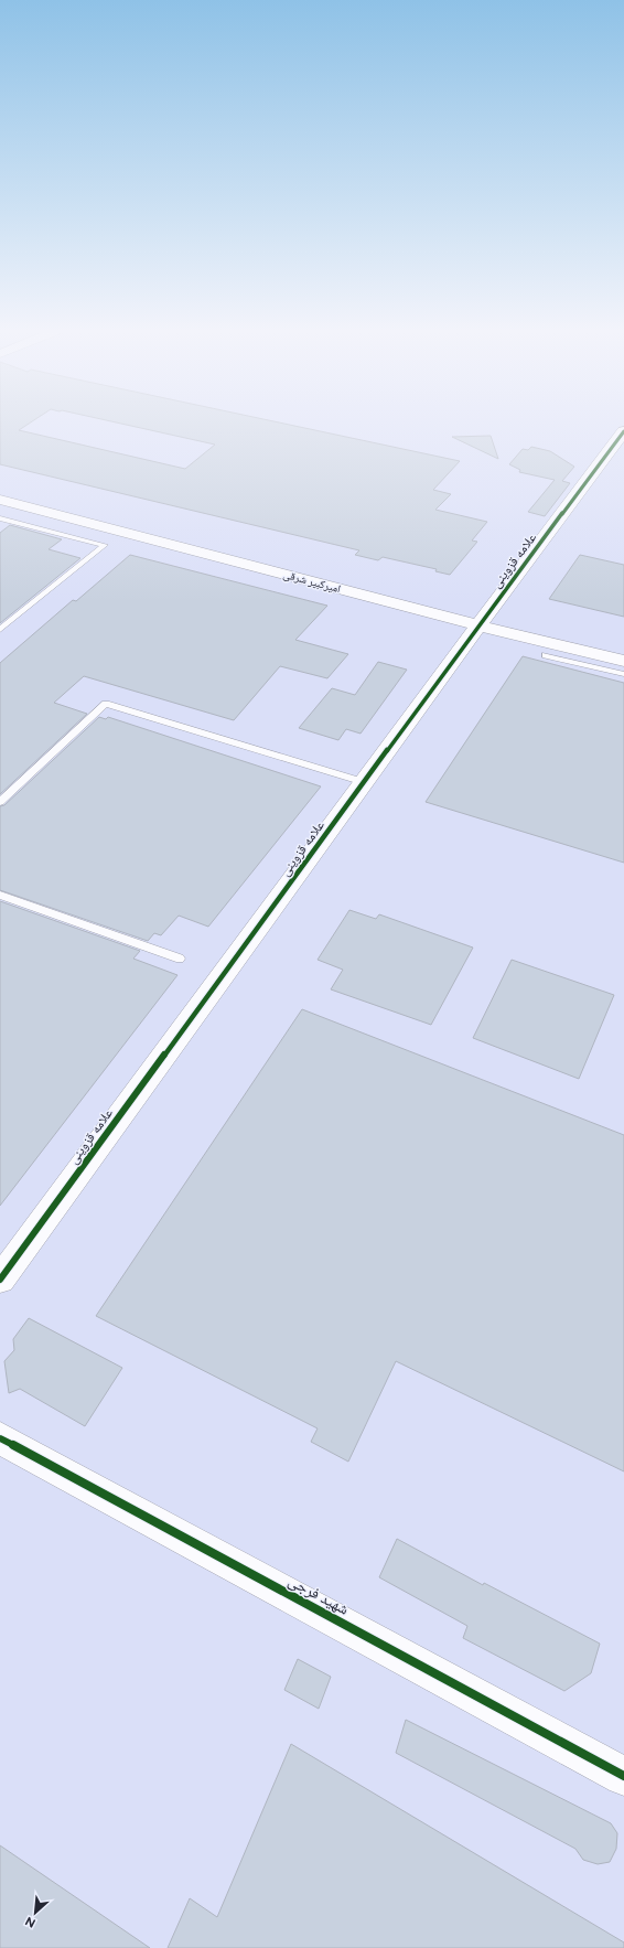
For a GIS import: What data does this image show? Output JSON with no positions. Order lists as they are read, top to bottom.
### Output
{
  "streets": {
    "street": ["علامه قزوینی", "امیرکبیر شرقی", "شهید فرجی"]
  },
  "crossings": [
    ["علامه قزوینی", "امیرکبیر شرقی"]
  ],
  "north": "bottom left"
}
